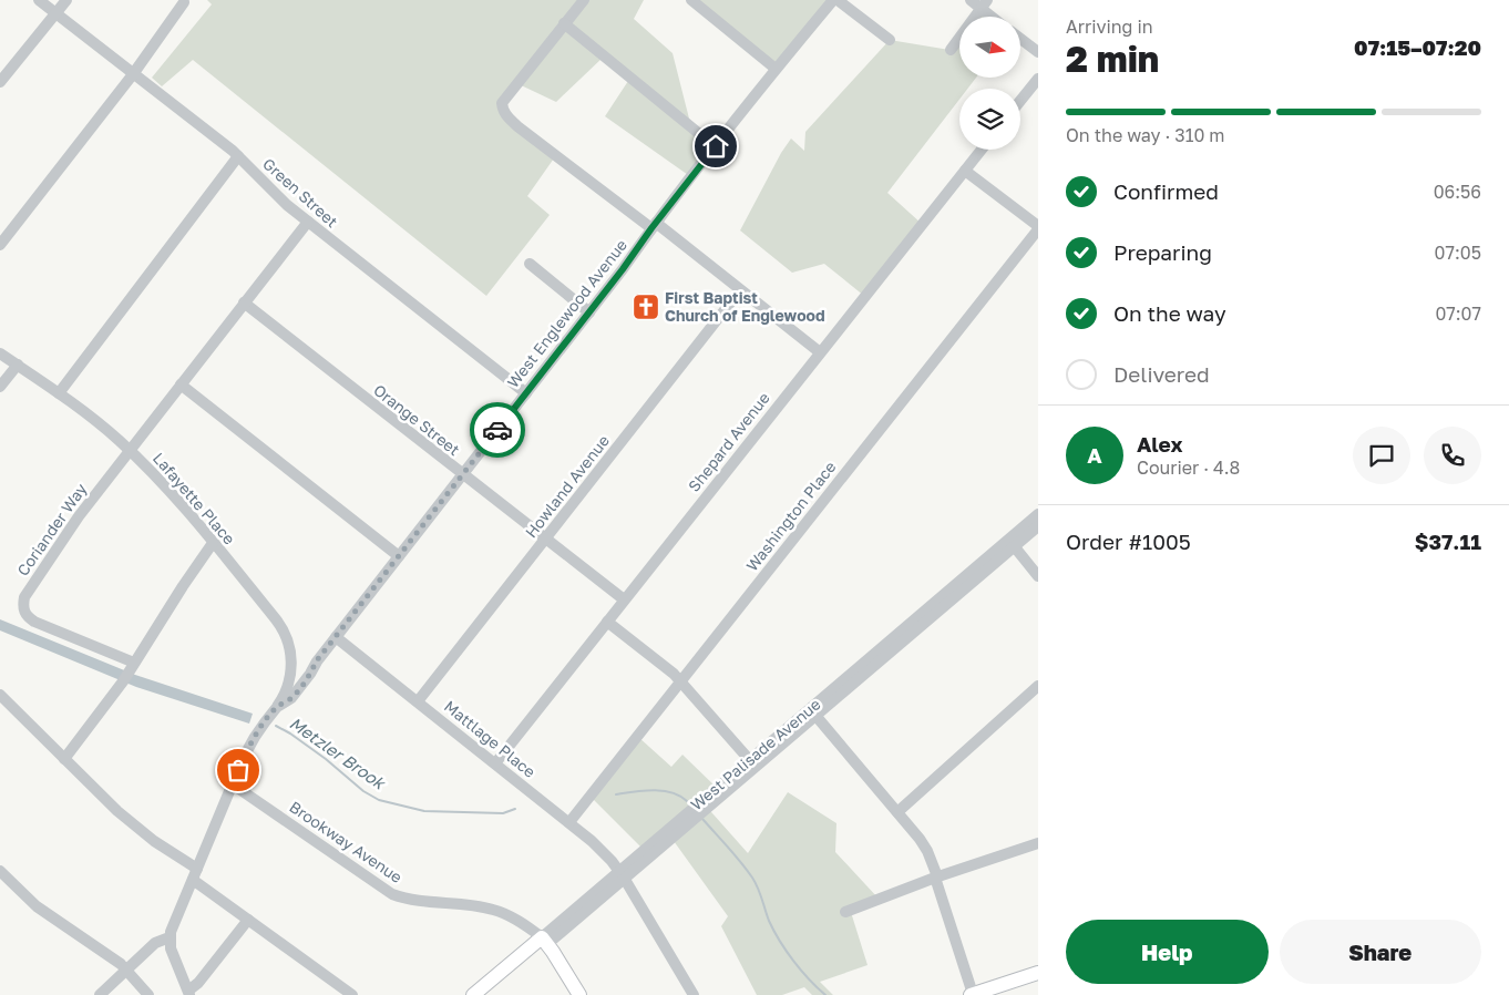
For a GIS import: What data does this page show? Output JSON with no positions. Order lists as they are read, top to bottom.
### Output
{
  "streets": {
    "main road": ["West Palisade Avenue"],
    "street": [
      "Green Street",
      "West Englewood Avenue",
      "Orange Street",
      "Shepard Avenue",
      "Howland Avenue",
      "Lafayette Place",
      "Washington Place",
      "Coriander Way",
      "Mattlage Place",
      "Brookway Avenue"
    ]
  },
  "crossings": [
    ["Green Street", "West Englewood Avenue"],
    ["West Englewood Avenue", "Orange Street"],
    ["West Englewood Avenue", "Lafayette Place"],
    ["West Englewood Avenue", "Mattlage Place"],
    ["West Englewood Avenue", "Brookway Avenue"],
    ["Orange Street", "Shepard Avenue"],
    ["Orange Street", "Howland Avenue"],
    ["Shepard Avenue", "Mattlage Place"],
    ["Howland Avenue", "Mattlage Place"],
    ["Lafayette Place", "Coriander Way"],
    ["Washington Place", "Mattlage Place"],
    ["Mattlage Place", "West Palisade Avenue"],
    ["West Palisade Avenue", "Brookway Avenue"]
  ],
  "water": ["Metzler Brook"],
  "places": {
    "church": ["First Baptist Church of Englewood"]
  },
  "north": "right",
  "page": {
    "heading": ["2 min", "Arriving in", "07:15–07:20"],
    "panel": [
      "Alex",
      "Courier · 4.8",
      "Order #1005",
      "$37.11"
    ],
    "bar": "On the way · 310 m",
    "list": [
      ["Confirmed", "06:56"],
      ["Preparing", "07:05"],
      ["On the way", "07:07"],
      "Delivered"
    ],
    "round": "A",
    "buttons": ["Help", "Share"]
  }
}
